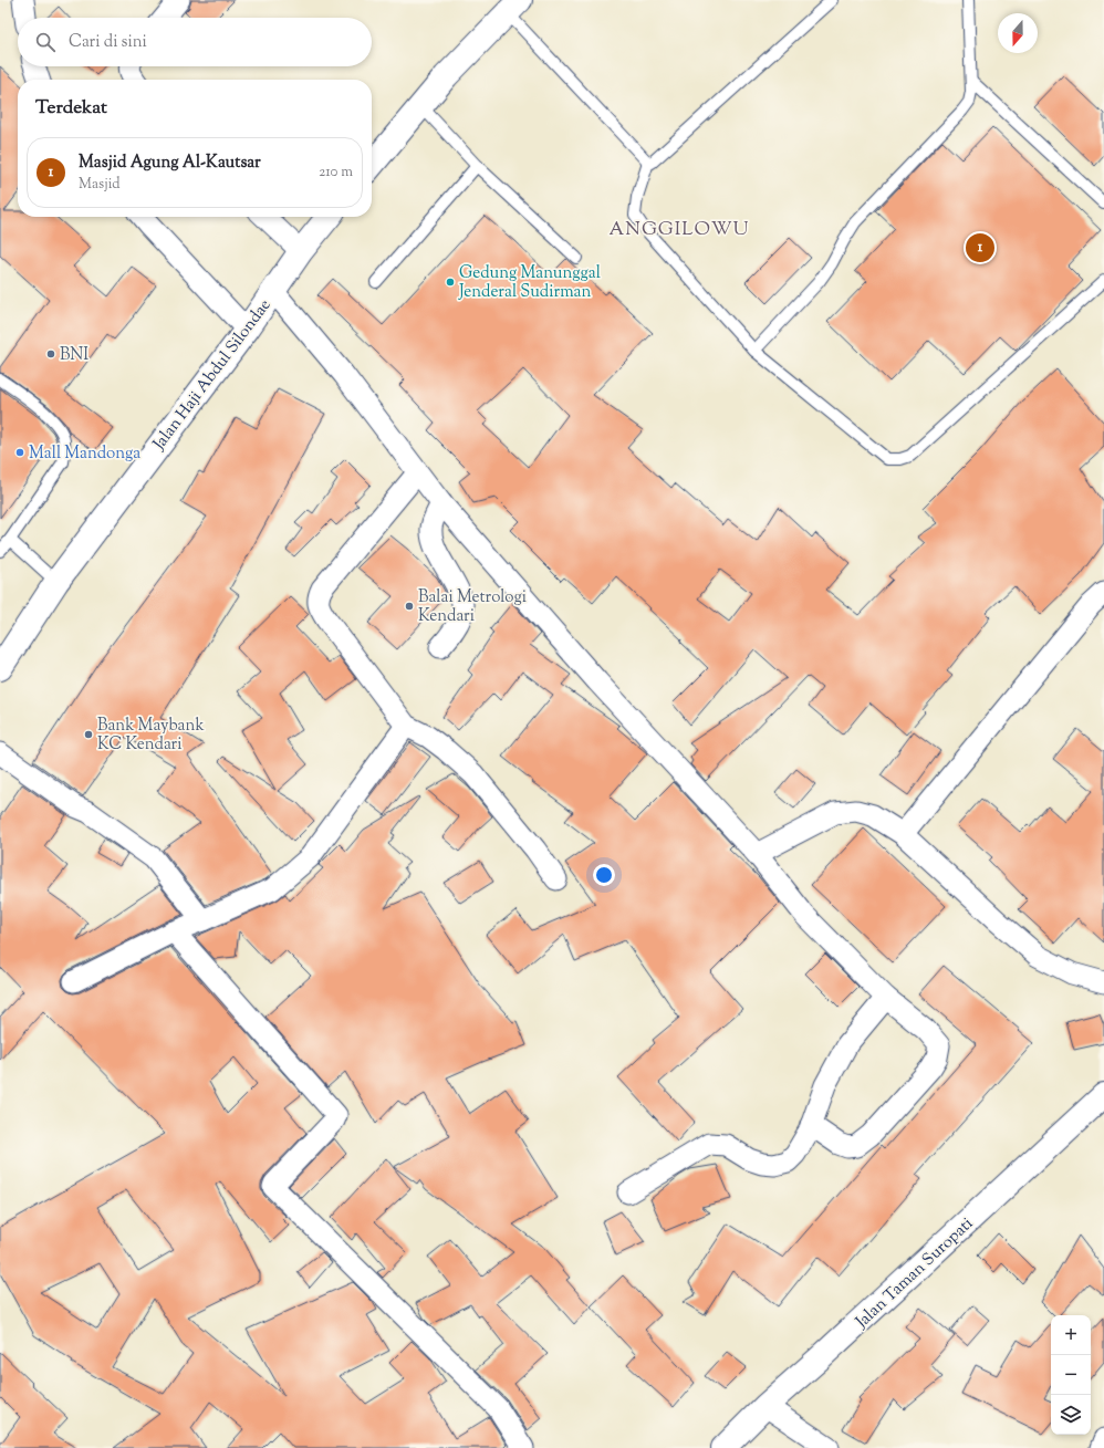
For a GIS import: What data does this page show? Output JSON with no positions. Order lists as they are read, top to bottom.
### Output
{
  "streets": {
    "main road": ["Jalan Haji Abdul Silondae", "Jalan Taman Suropati"]
  },
  "districts": ["ANGGILOWU"],
  "places": [
    "Gedung Manunggal Jenderal Sudirman",
    "BNI",
    "Mall Mandonga",
    "Balai Metrologi Kendari",
    "Bank Maybank KC Kendari"
  ],
  "north": "bottom",
  "page": {
    "search": "Cari di sini",
    "heading": "Terdekat",
    "list": [
      {
        "mark": "1",
        "name": "Masjid Agung Al-Kautsar",
        "note": "Masjid",
        "value": "210 m"
      }
    ],
    "pins": "1",
    "map_buttons": ["+", "−"]
  }
}
